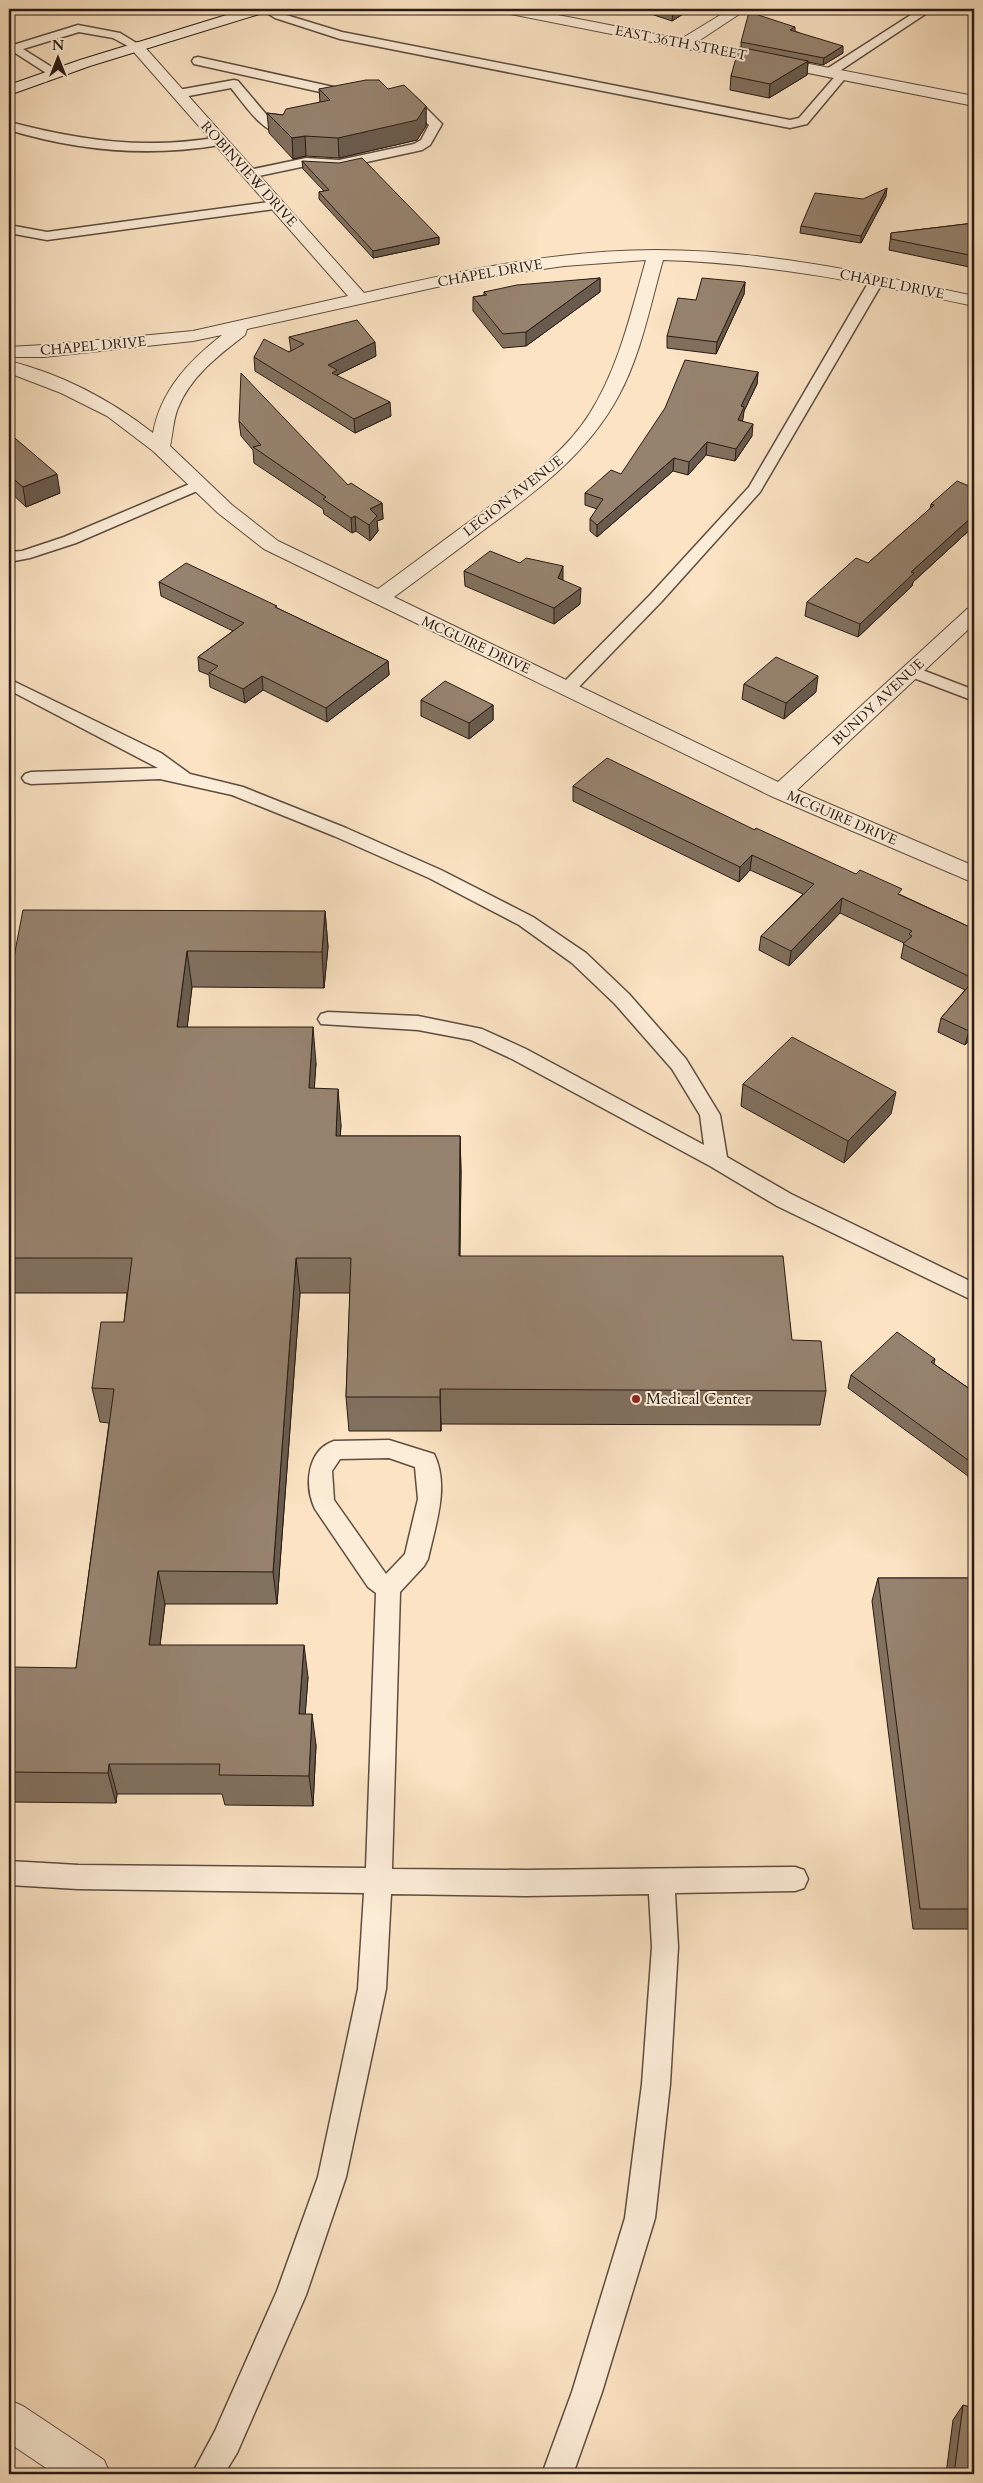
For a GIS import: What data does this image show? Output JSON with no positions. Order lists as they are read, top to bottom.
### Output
{
  "streets": {
    "street": [
      "EAST 36TH STREET",
      "ROBINVIEW DRIVE",
      "CHAPEL DRIVE",
      "LEGION AVENUE",
      "MCGUIRE DRIVE",
      "BUNDY AVENUE"
    ]
  },
  "crossings": [
    ["ROBINVIEW DRIVE", "CHAPEL DRIVE"],
    ["CHAPEL DRIVE", "LEGION AVENUE"],
    ["LEGION AVENUE", "MCGUIRE DRIVE"],
    ["MCGUIRE DRIVE", "BUNDY AVENUE"]
  ],
  "places": ["Medical Center"],
  "north": "top"
}
